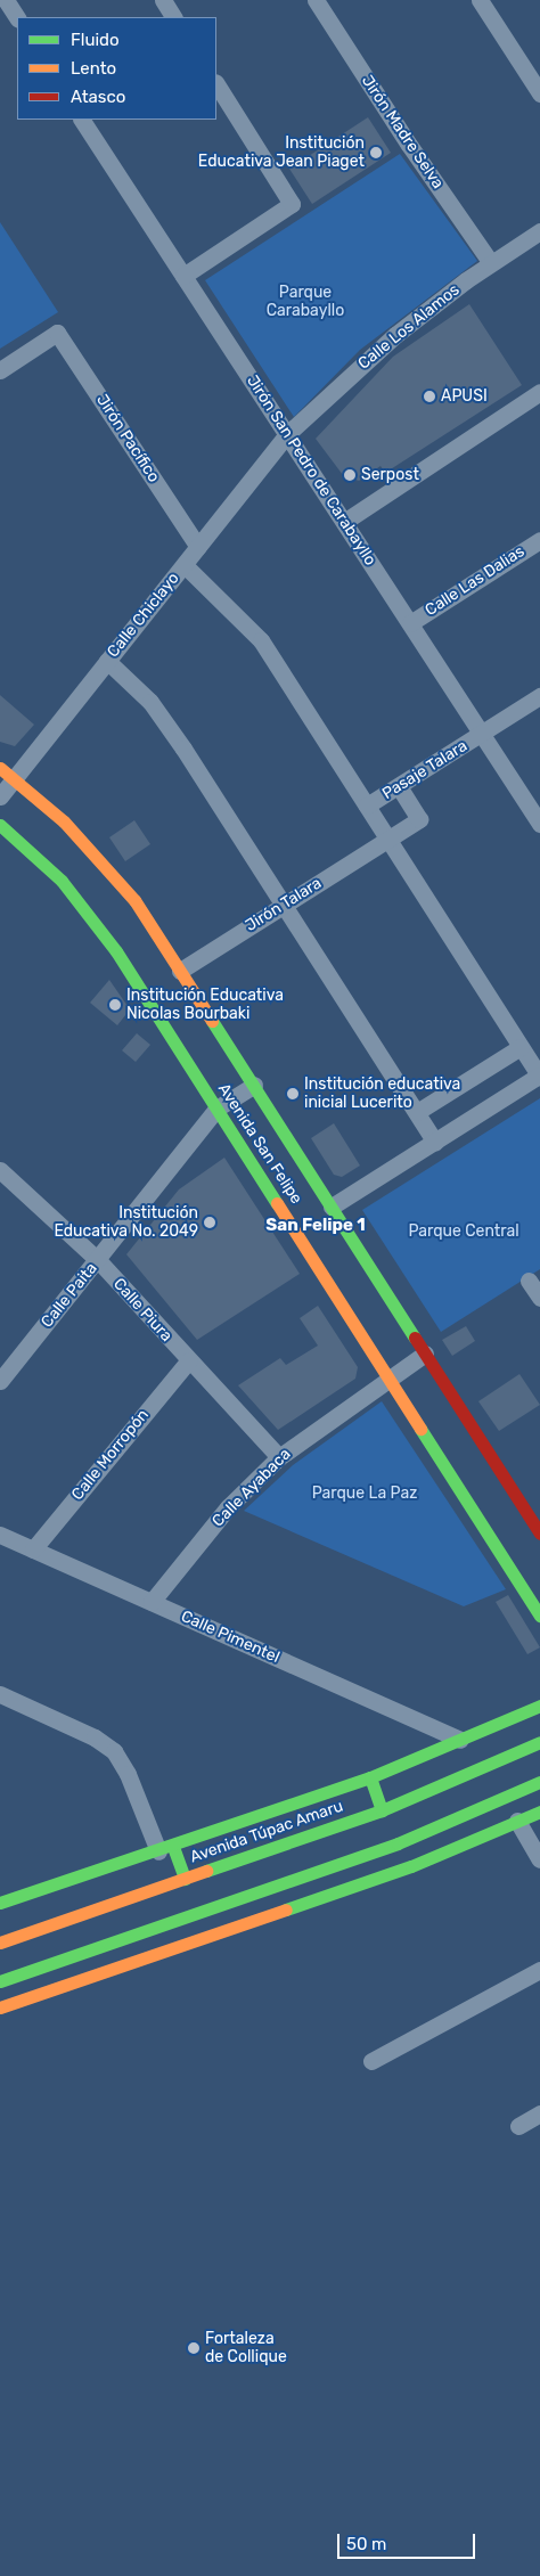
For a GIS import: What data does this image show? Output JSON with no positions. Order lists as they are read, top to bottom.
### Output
{
  "streets": {
    "main road": ["Avenida San Felipe", "Avenida Túpac Amaru"],
    "street": [
      "Jirón Madre Selva",
      "Calle Los Alamos",
      "Jirón Pacífico",
      "Jirón San Pedro de Carabayllo",
      "Calle Las Dalias",
      "Calle Chiclayo",
      "Pasaje Talara",
      "Jirón Talara",
      "Calle Paita",
      "Calle Piura",
      "Calle Morropón",
      "Calle Ayabaca",
      "Calle Pimentel"
    ]
  },
  "crossings": [
    ["Jirón Madre Selva", "Calle Los Alamos"],
    ["Calle Los Alamos", "Jirón San Pedro de Carabayllo"],
    ["Calle Los Alamos", "Calle Chiclayo"],
    ["Jirón Pacífico", "Calle Chiclayo"],
    ["Jirón San Pedro de Carabayllo", "Calle Las Dalias"],
    ["Jirón San Pedro de Carabayllo", "Calle Chiclayo"],
    ["Jirón San Pedro de Carabayllo", "Pasaje Talara"],
    ["Calle Chiclayo", "Avenida San Felipe"],
    ["Pasaje Talara", "Jirón Talara"],
    ["Jirón Talara", "Avenida San Felipe"],
    ["Avenida San Felipe", "Calle Paita"],
    ["Avenida San Felipe", "Calle Ayabaca"],
    ["Calle Paita", "Calle Piura"],
    ["Calle Piura", "Calle Morropón"],
    ["Calle Piura", "Calle Ayabaca"],
    ["Calle Morropón", "Calle Pimentel"],
    ["Calle Ayabaca", "Calle Pimentel"],
    ["Calle Pimentel", "Avenida Túpac Amaru"]
  ],
  "districts": ["San Felipe 1"],
  "parks": ["Parque Carabayllo", "Parque Central", "Parque La Paz"],
  "places": [
    "Institución Educativa Jean Piaget",
    "APUSI",
    "Serpost",
    "Institución Educativa Nicolas Bourbaki",
    "Institución educativa inicial Lucerito",
    "Institución Educativa No. 2049",
    "Fortaleza de Collique"
  ],
  "legend": ["Fluido", "Lento", "Atasco"],
  "scale_bar": "50 m"
}
